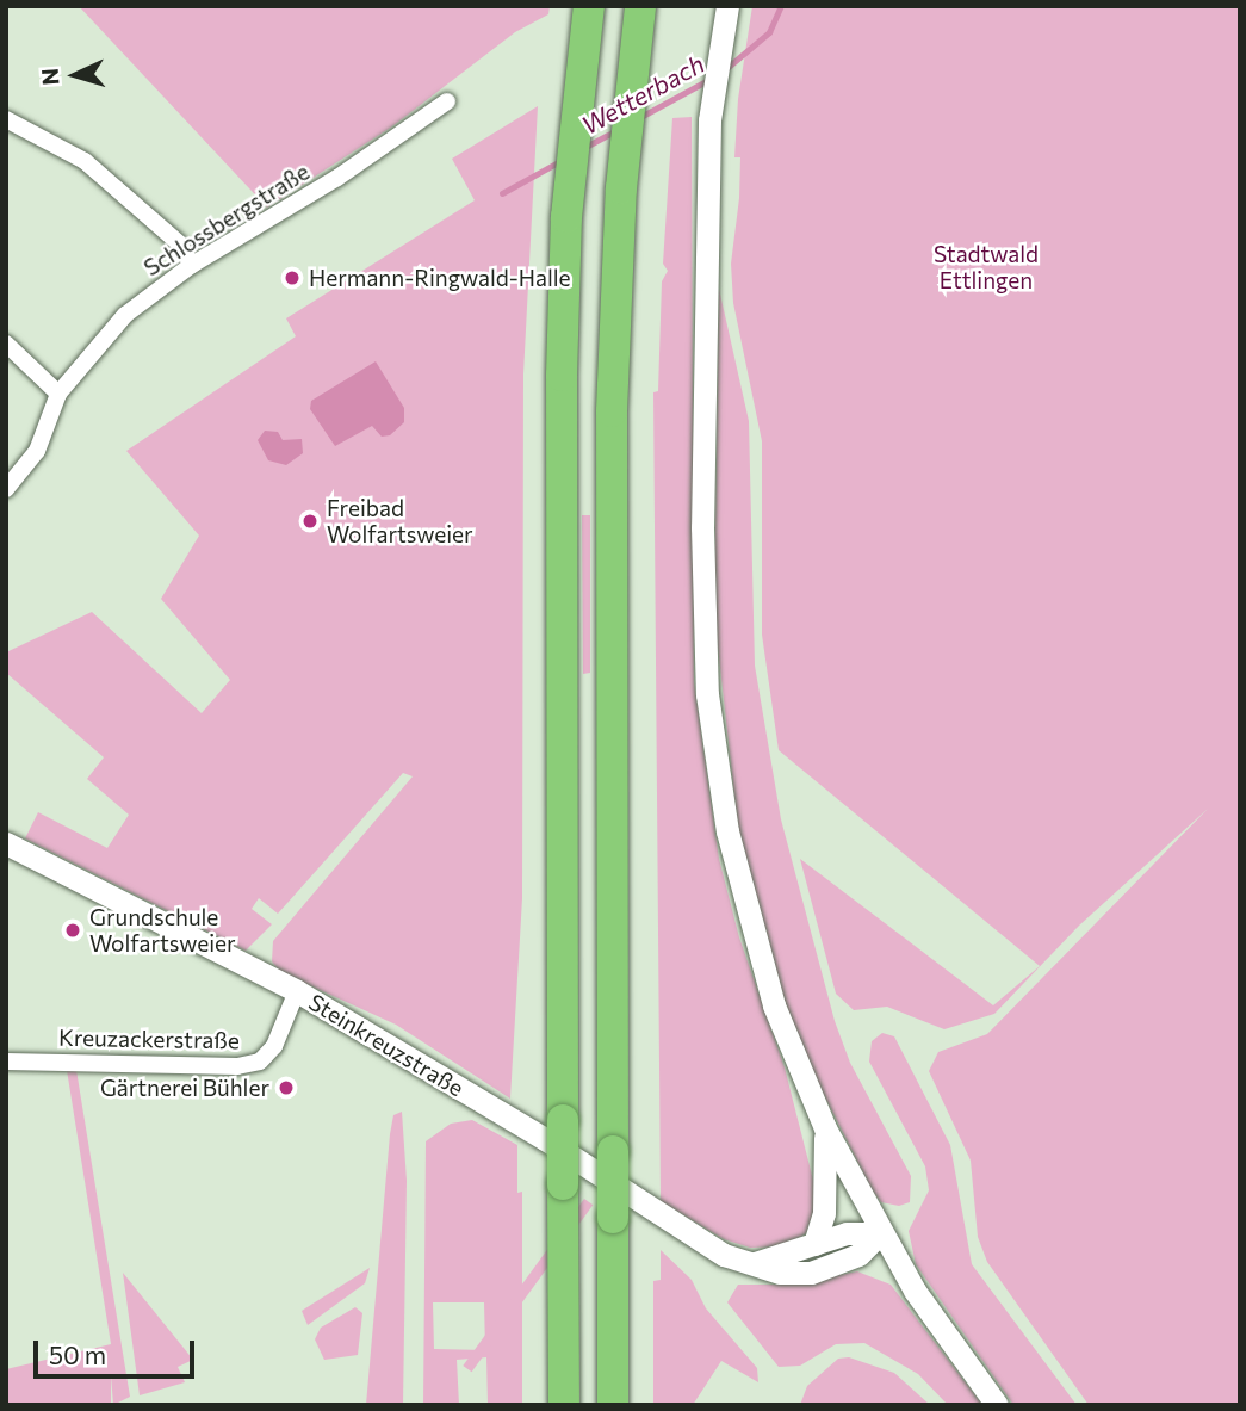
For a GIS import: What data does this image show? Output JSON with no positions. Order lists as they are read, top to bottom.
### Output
{
  "streets": {
    "main road": ["Steinkreuzstraße"],
    "street": ["Schlossbergstraße", "Kreuzackerstraße"]
  },
  "crossings": [
    ["Kreuzackerstraße", "Steinkreuzstraße"]
  ],
  "water": ["Wetterbach"],
  "parks": ["Stadtwald Ettlingen"],
  "places": [
    "Hermann-Ringwald-Halle",
    "Freibad Wolfartsweier",
    "Grundschule Wolfartsweier",
    "Gärtnerei Bühler"
  ],
  "scale_bar": "50 m",
  "north": "left"
}
